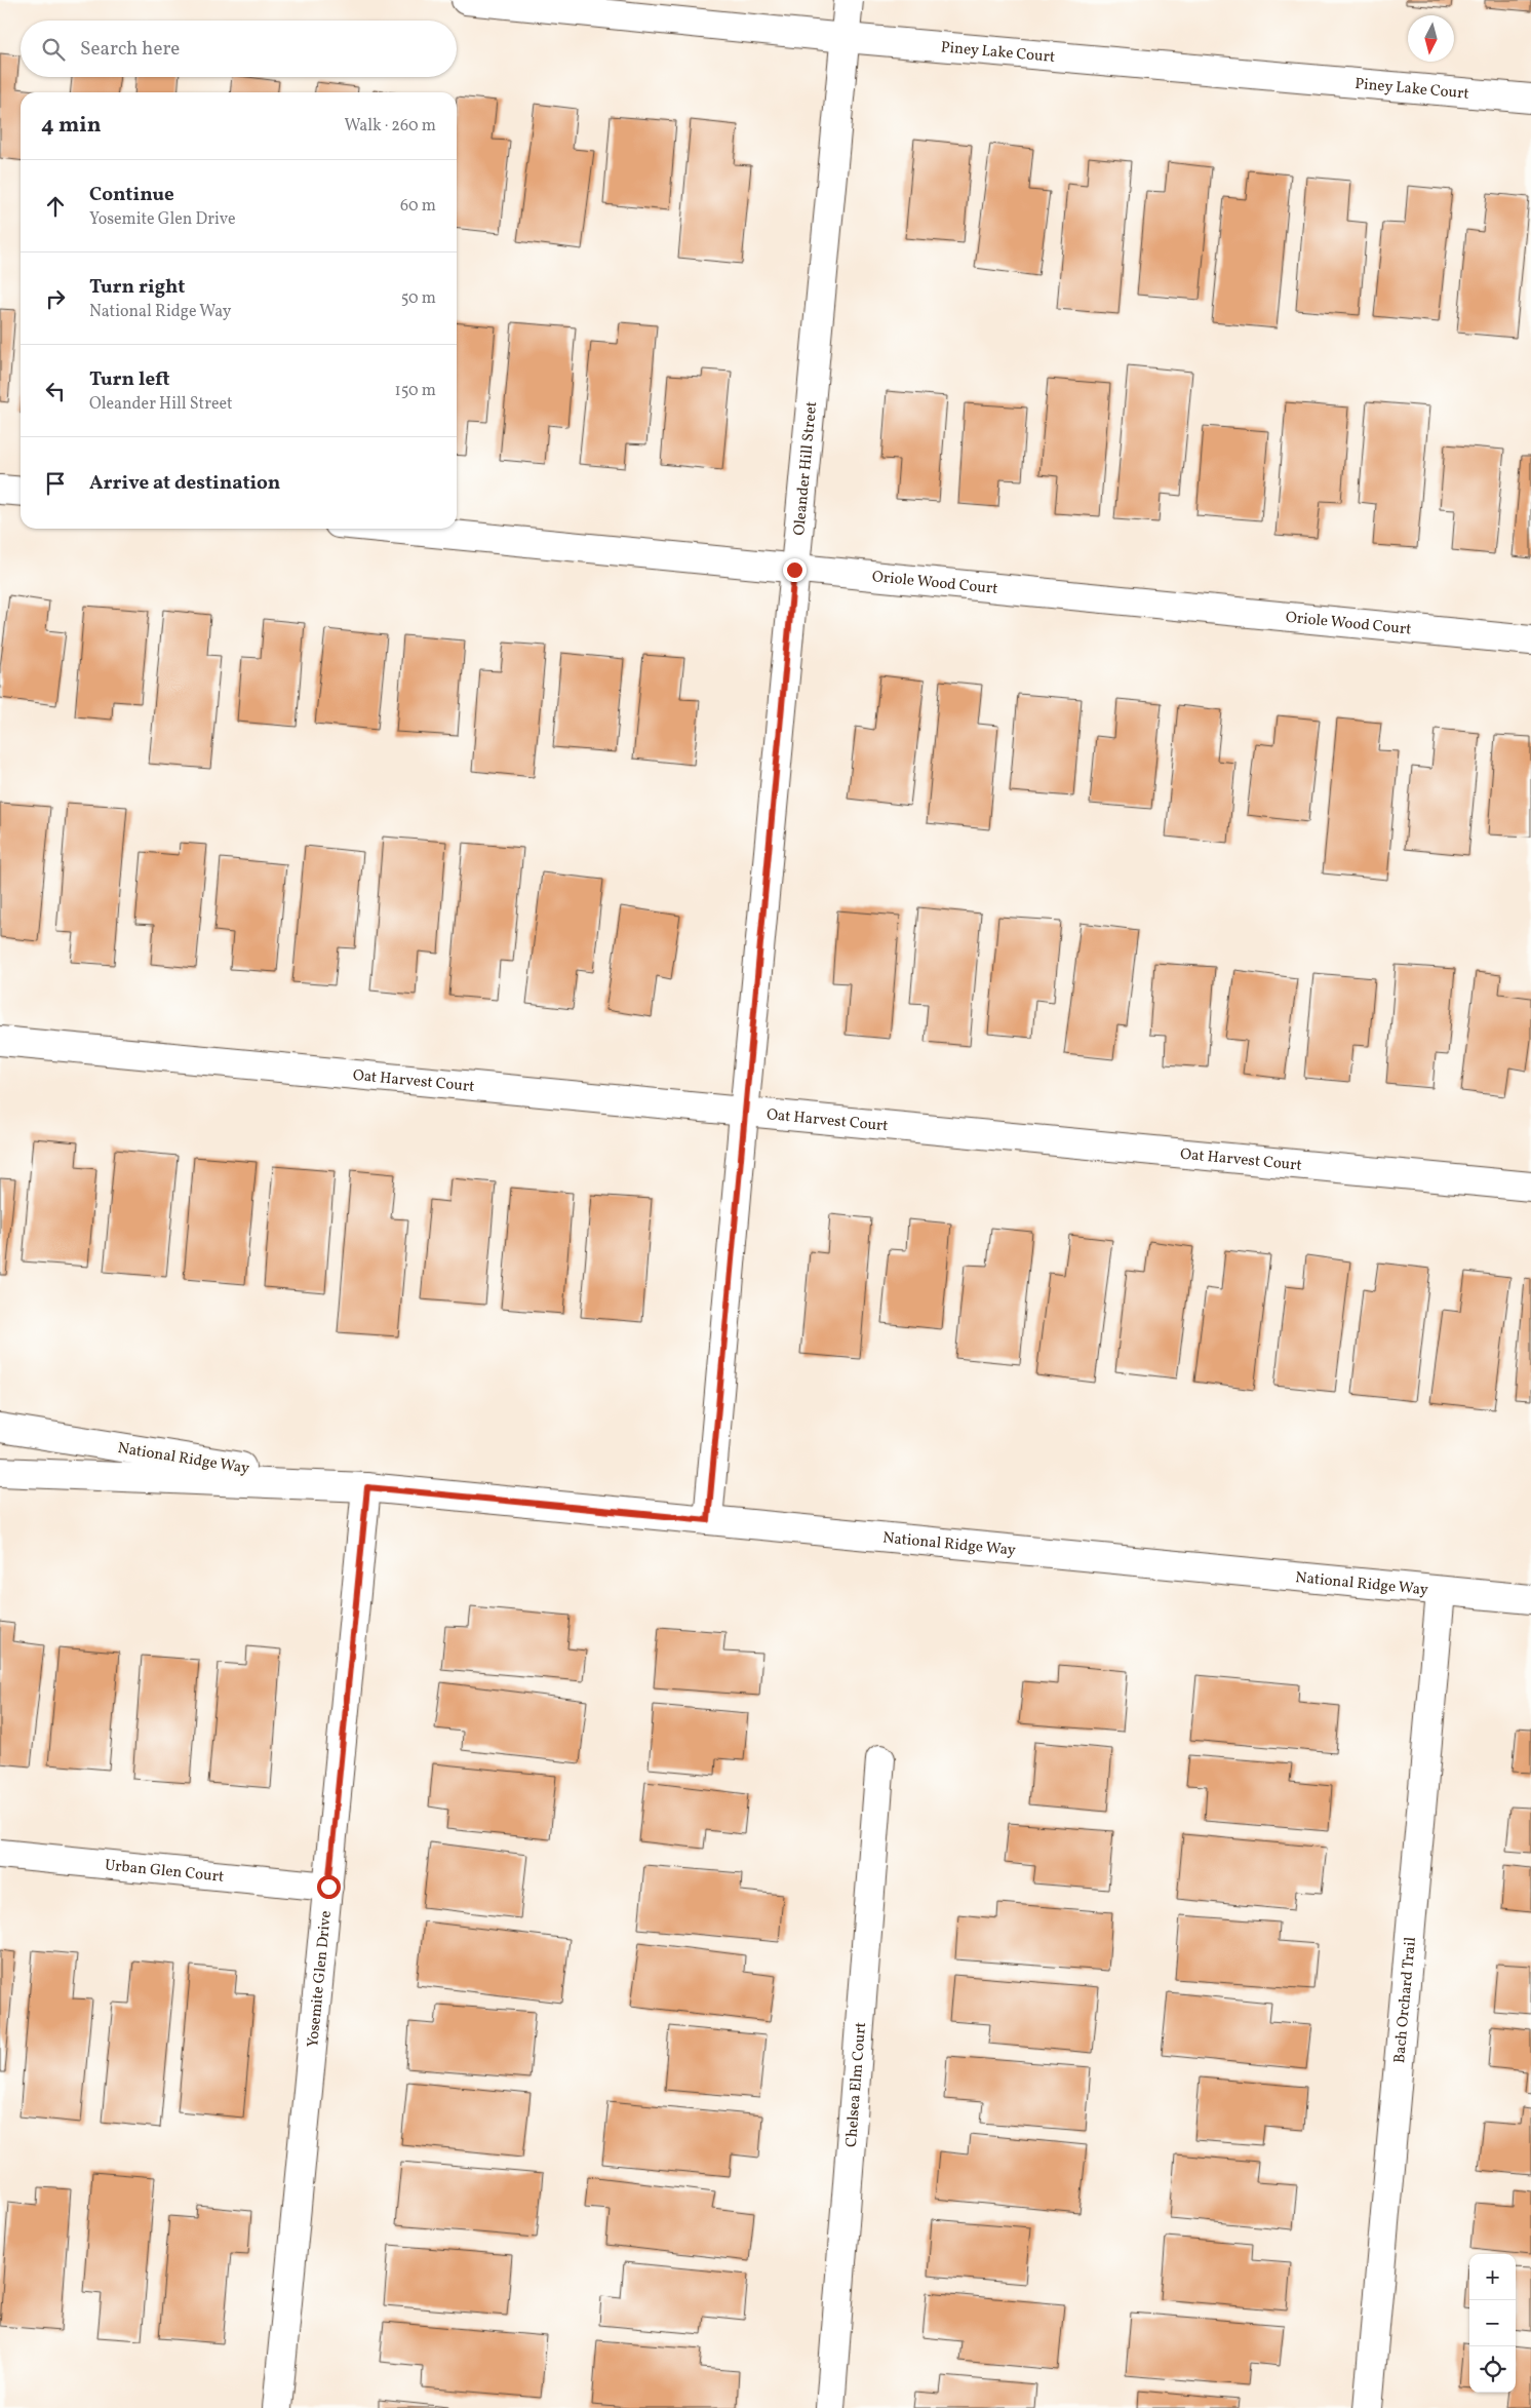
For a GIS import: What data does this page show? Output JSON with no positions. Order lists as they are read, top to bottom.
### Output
{
  "streets": {
    "street": [
      "Piney Lake Court",
      "Oleander Hill Street",
      "Oriole Wood Court",
      "Oat Harvest Court",
      "National Ridge Way",
      "Urban Glen Court",
      "Yosemite Glen Drive",
      "Bach Orchard Trail",
      "Chelsea Elm Court"
    ]
  },
  "crossings": [
    ["Piney Lake Court", "Oleander Hill Street"],
    ["Oleander Hill Street", "Oriole Wood Court"],
    ["Oleander Hill Street", "Oat Harvest Court"],
    ["Oleander Hill Street", "National Ridge Way"],
    ["National Ridge Way", "Yosemite Glen Drive"],
    ["National Ridge Way", "Bach Orchard Trail"],
    ["Urban Glen Court", "Yosemite Glen Drive"]
  ],
  "north": "bottom",
  "page": {
    "search": "Search here",
    "heading": ["4 min", "Walk · 260 m"],
    "list": [
      ["Continue", "Yosemite Glen Drive", "60 m"],
      ["Turn right", "National Ridge Way", "50 m"],
      ["Turn left", "Oleander Hill Street", "150 m"],
      "Arrive at destination"
    ],
    "map_buttons": ["+", "−"]
  }
}
